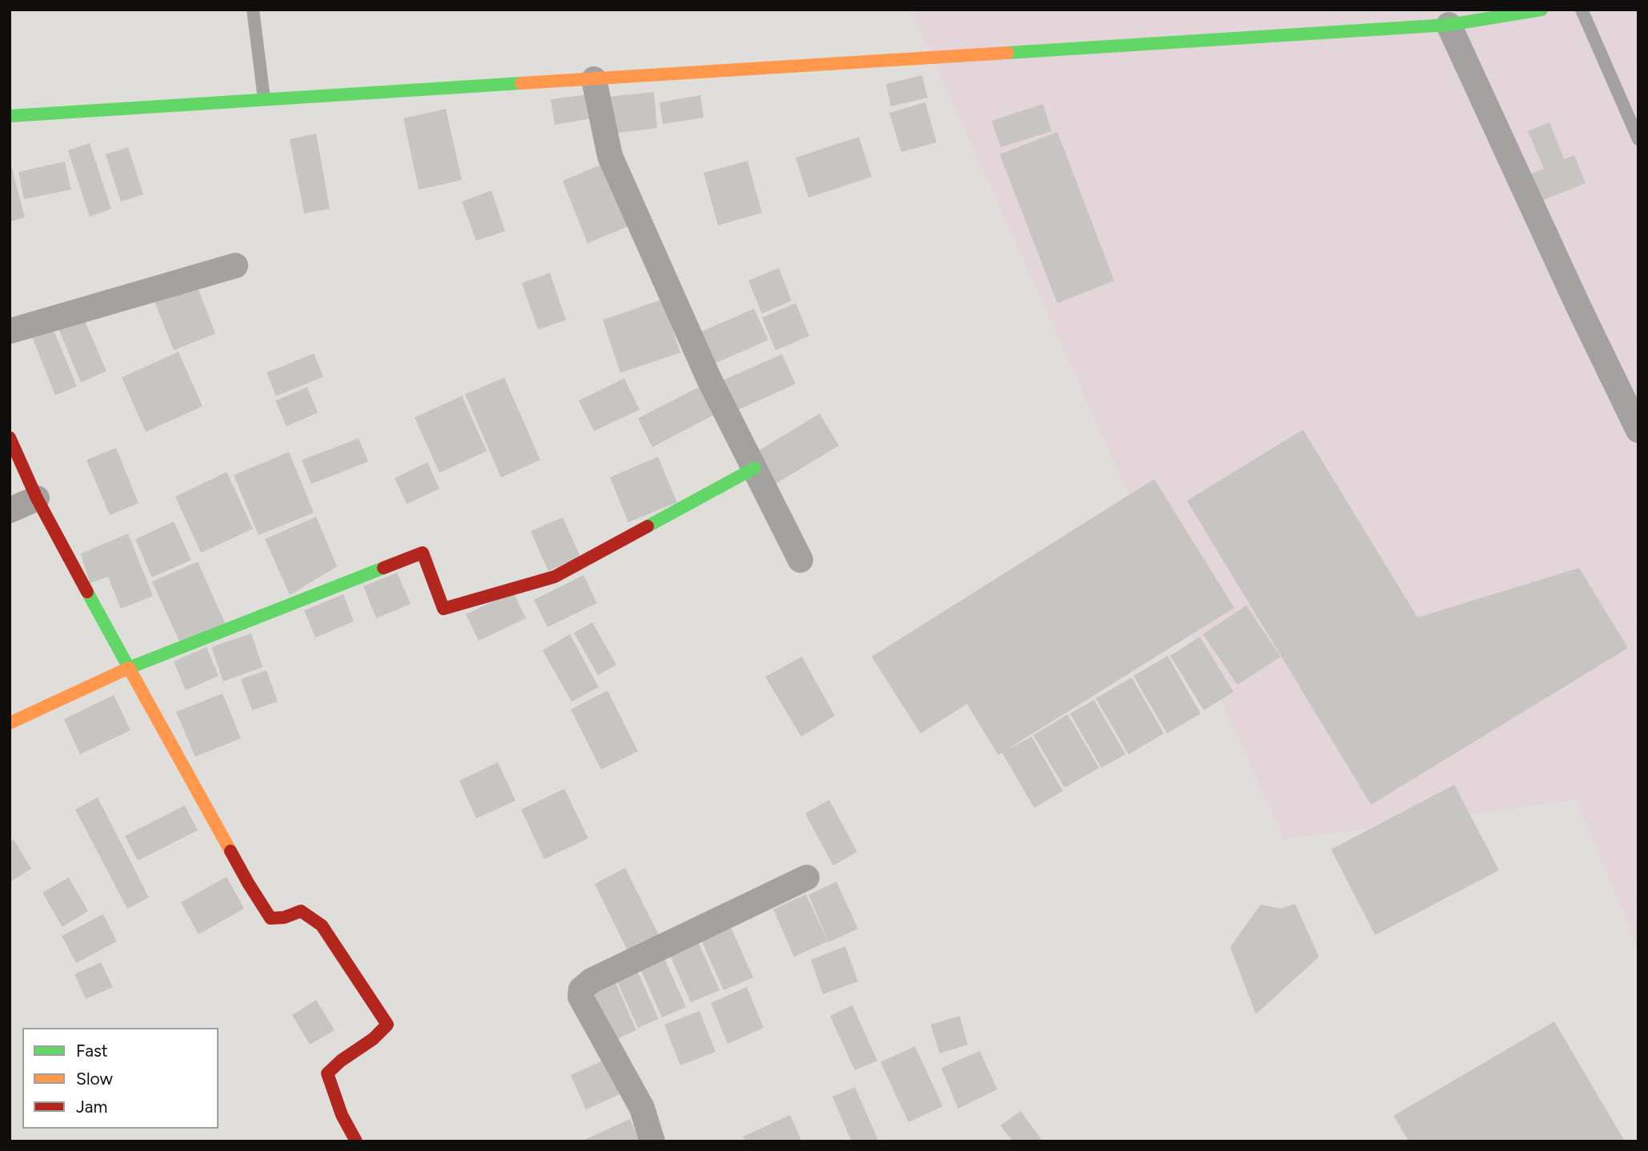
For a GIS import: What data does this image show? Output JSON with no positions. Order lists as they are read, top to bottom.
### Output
{
  "legend": ["Fast", "Slow", "Jam"]
}
